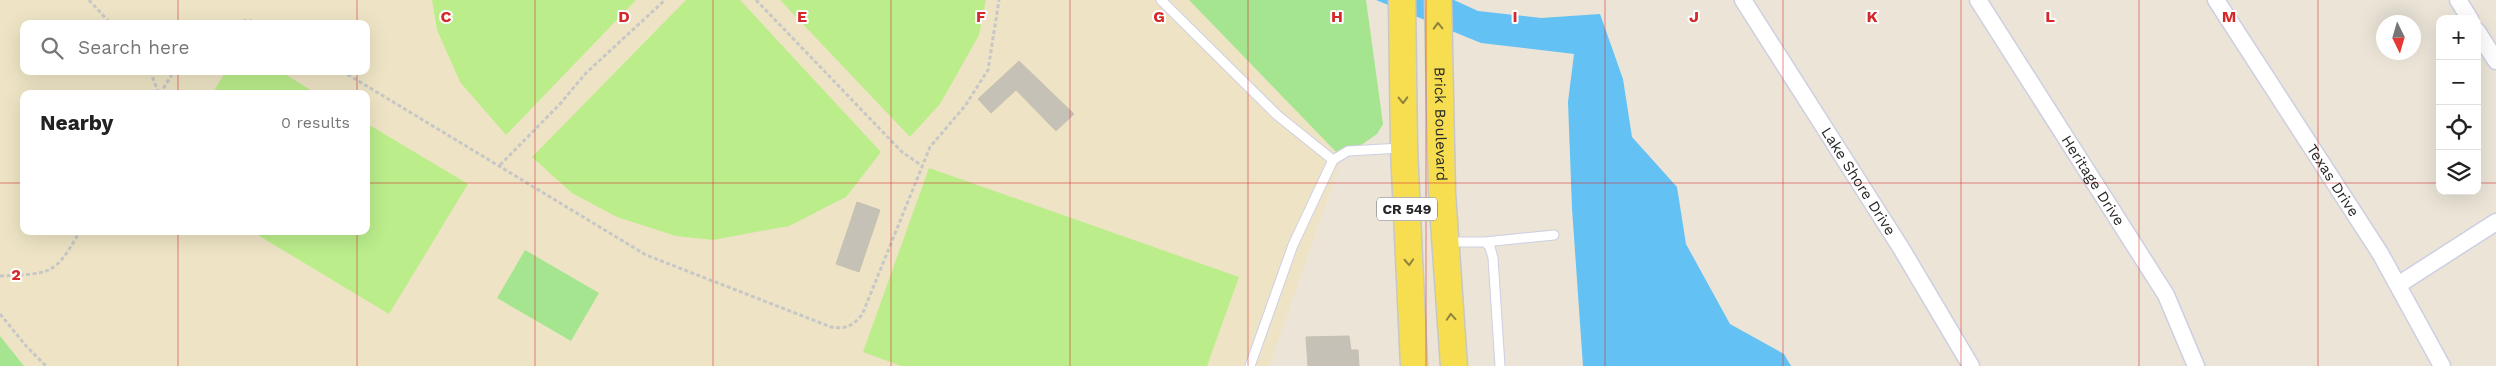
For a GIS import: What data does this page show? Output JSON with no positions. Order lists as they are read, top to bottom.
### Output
{
  "streets": {
    "main road": ["Brick Boulevard", "CR 549"],
    "street": ["Heritage Drive", "Texas Drive", "Lake Shore Drive"]
  },
  "north": "bottom",
  "page": {
    "map_buttons": ["+", "−"],
    "search": "Search here",
    "heading": ["Nearby", "0 results"]
  },
  "grid": {
    "columns": [
      "C",
      "D",
      "E",
      "F",
      "G",
      "H",
      "I",
      "J",
      "K",
      "L",
      "M"
    ],
    "rows": ["2"]
  }
}
